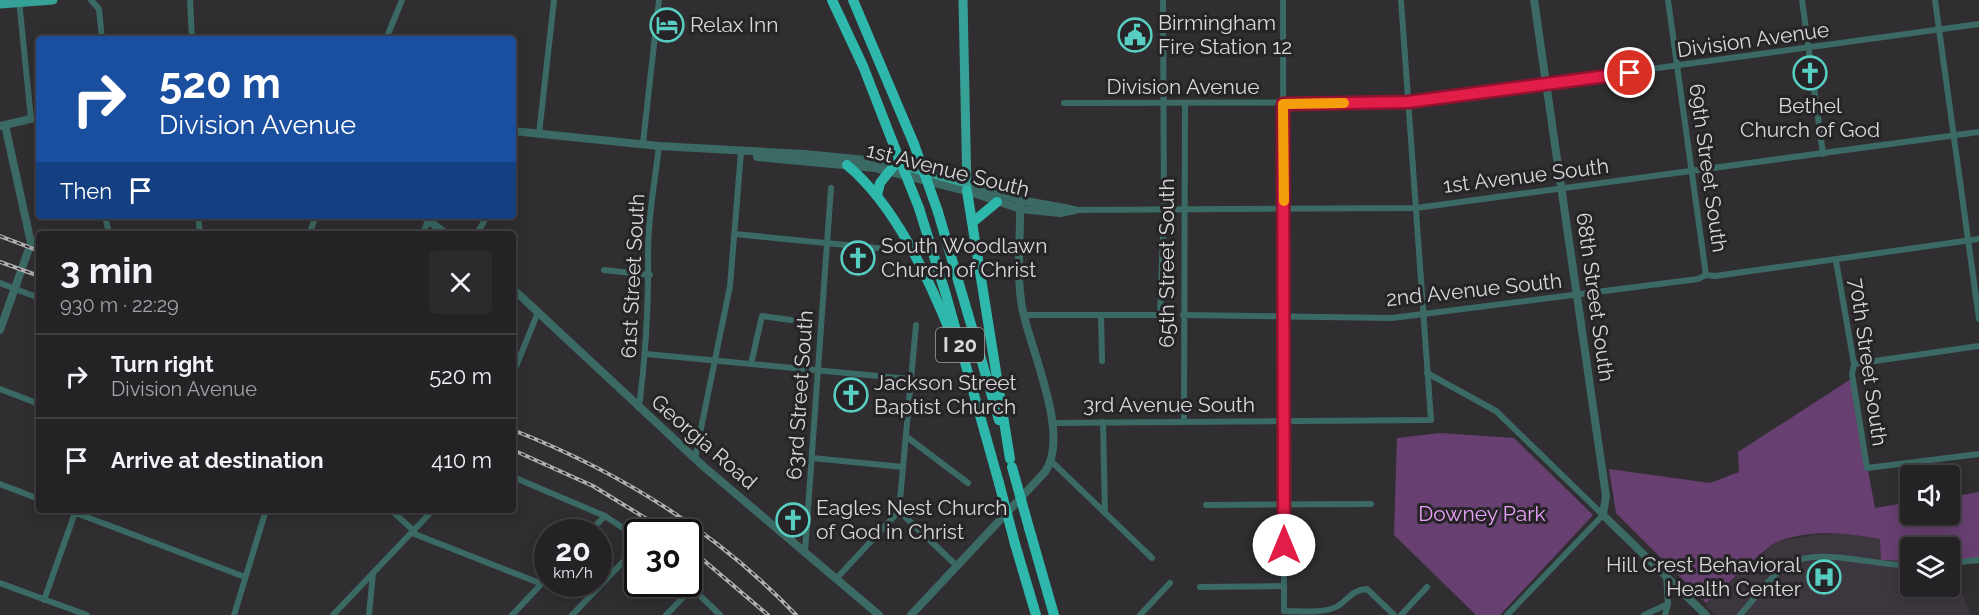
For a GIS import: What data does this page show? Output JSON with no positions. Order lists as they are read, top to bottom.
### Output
{
  "streets": {
    "highway": ["I 20"],
    "main road": ["1st Avenue South"],
    "street": [
      "Division Avenue",
      "69th Street South",
      "65th Street South",
      "61st Street South",
      "2nd Avenue South",
      "68th Street South",
      "70th Street South",
      "63rd Street South",
      "3rd Avenue South",
      "Georgia Road"
    ]
  },
  "crossings": [
    ["Division Avenue", "69th Street South"],
    ["Division Avenue", "65th Street South"],
    ["Division Avenue", "68th Street South"],
    ["69th Street South", "1st Avenue South"],
    ["69th Street South", "2nd Avenue South"],
    ["1st Avenue South", "65th Street South"],
    ["1st Avenue South", "61st Street South"],
    ["1st Avenue South", "68th Street South"],
    ["65th Street South", "2nd Avenue South"],
    ["65th Street South", "3rd Avenue South"],
    ["61st Street South", "Georgia Road"],
    ["2nd Avenue South", "68th Street South"],
    ["2nd Avenue South", "70th Street South"],
    ["63rd Street South", "Georgia Road"]
  ],
  "parks": ["Downey Park"],
  "places": {
    "hotel": ["Relax Inn"],
    "public building": ["Birmingham Fire Station 12"],
    "church": [
      "Bethel Church of God",
      "South Woodlawn Church of Christ",
      "Jackson Street Baptist Church",
      "Eagles Nest Church of God in Christ"
    ],
    "hospital": ["Hill Crest Behavioral Health Center"]
  },
  "page": {
    "turn": ["520 m", "Division Avenue"],
    "then": "Then",
    "heading": ["3 min", "930 m · 22:29"],
    "list": [
      {
        "name": "Turn right",
        "note": "Division Avenue",
        "value": "520 m"
      },
      {
        "name": "Arrive at destination",
        "value": "410 m"
      }
    ],
    "speed": "20 km/h",
    "limit": "30"
  }
}
